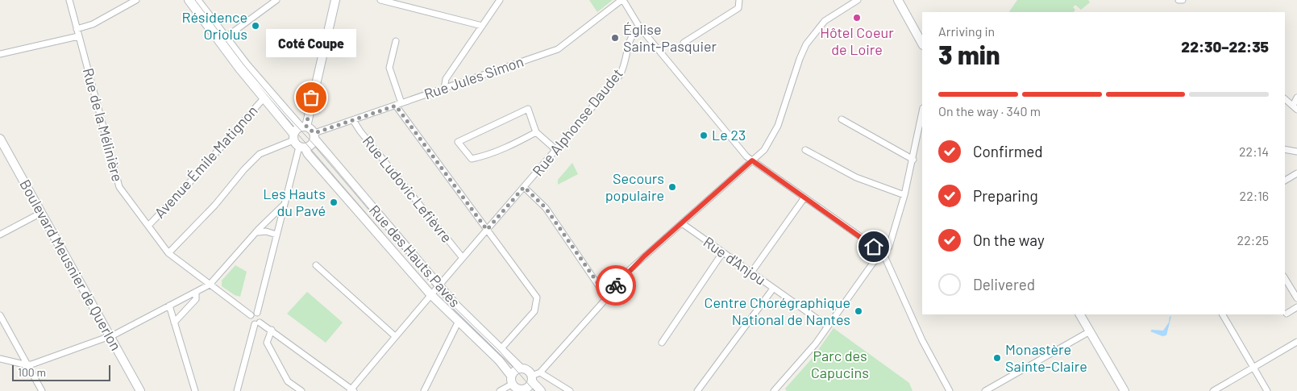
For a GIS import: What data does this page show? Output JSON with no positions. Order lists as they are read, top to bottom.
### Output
{
  "streets": {
    "street": [
      "Rue Jules Simon",
      "Rue Alphonse Daudet",
      "Rue de la Mélinière",
      "Avenue Émile Matignon",
      "Rue Ludovic Lefièvre",
      "Rue des Hauts Pavés",
      "Rue d'Anjou",
      "Boulevard Meusnier de Querlon"
    ]
  },
  "crossings": [
    ["Rue Jules Simon", "Rue Ludovic Lefièvre"],
    ["Rue Jules Simon", "Rue des Hauts Pavés"],
    ["Rue Alphonse Daudet", "Rue Ludovic Lefièvre"],
    ["Rue Alphonse Daudet", "Rue des Hauts Pavés"],
    ["Rue de la Mélinière", "Avenue Émile Matignon"],
    ["Avenue Émile Matignon", "Rue des Hauts Pavés"]
  ],
  "parks": ["Parc des Capucins"],
  "places": [
    "Hôtel Coeur de Loire",
    "Résidence Oriolus",
    "Église Saint-Pasquier",
    "Coté Coupe",
    "Le 23",
    "Secours populaire",
    "Les Hauts du Pavé",
    "Centre Chorégraphique National de Nantes",
    "Monastère Sainte-Claire"
  ],
  "scale_bar": "100 m",
  "page": {
    "heading": ["3 min", "Arriving in", "22:30–22:35"],
    "bubble": "Coté Coupe",
    "bar": "On the way · 340 m",
    "list": [
      ["Confirmed", "22:14"],
      ["Preparing", "22:16"],
      ["On the way", "22:25"],
      "Delivered"
    ],
    "scale": "100 m"
  }
}
